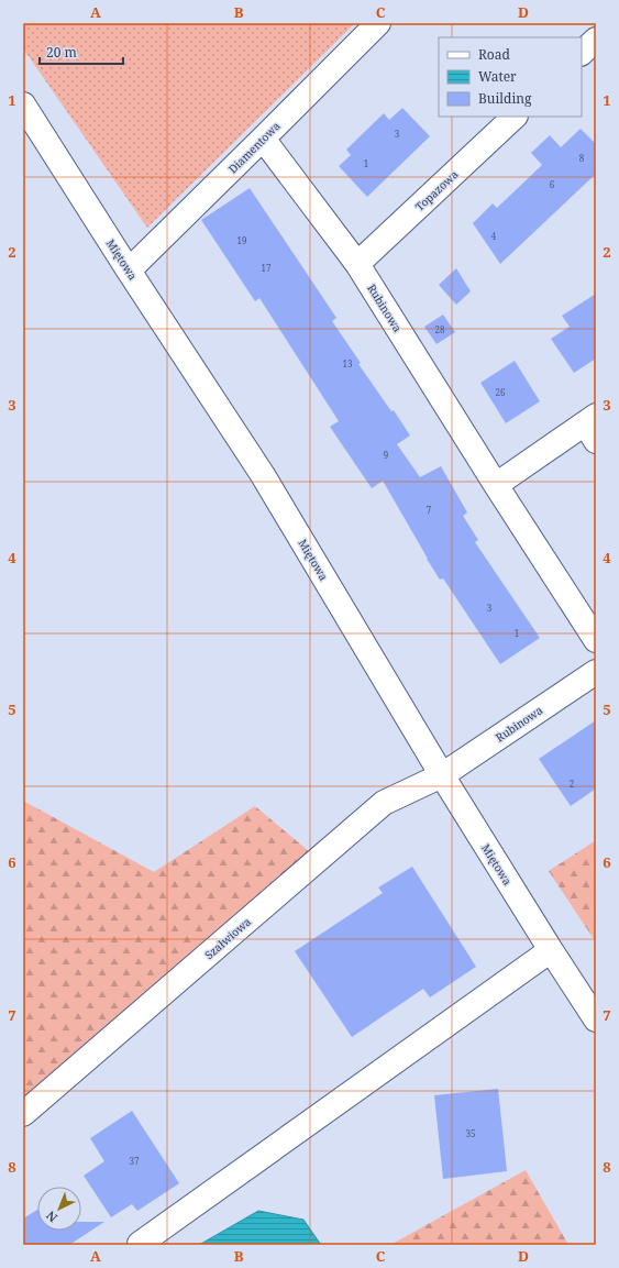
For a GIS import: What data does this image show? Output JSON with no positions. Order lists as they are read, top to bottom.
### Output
{
  "streets": {
    "street": [
      "Diamentowa",
      "Topazowa",
      "Miętowa",
      "Rubinowa",
      "Szałwiowa"
    ]
  },
  "crossings": [
    ["Diamentowa", "Miętowa"],
    ["Diamentowa", "Rubinowa"],
    ["Topazowa", "Rubinowa"],
    ["Miętowa", "Rubinowa"],
    ["Miętowa", "Szałwiowa"],
    ["Rubinowa", "Szałwiowa"]
  ],
  "house_numbers": [
    "3",
    "8",
    "1",
    "6",
    "4",
    "19",
    "17",
    "28",
    "13",
    "26",
    "9",
    "7",
    "3",
    "1",
    "2",
    "35",
    "37"
  ],
  "legend": ["Road", "Water", "Building"],
  "scale_bar": "20 m",
  "north": "bottom left",
  "grid": {
    "columns": [
      "A",
      "B",
      "C",
      "D"
    ],
    "rows": [
      "1",
      "2",
      "3",
      "4",
      "5",
      "6",
      "7",
      "8"
    ]
  }
}
